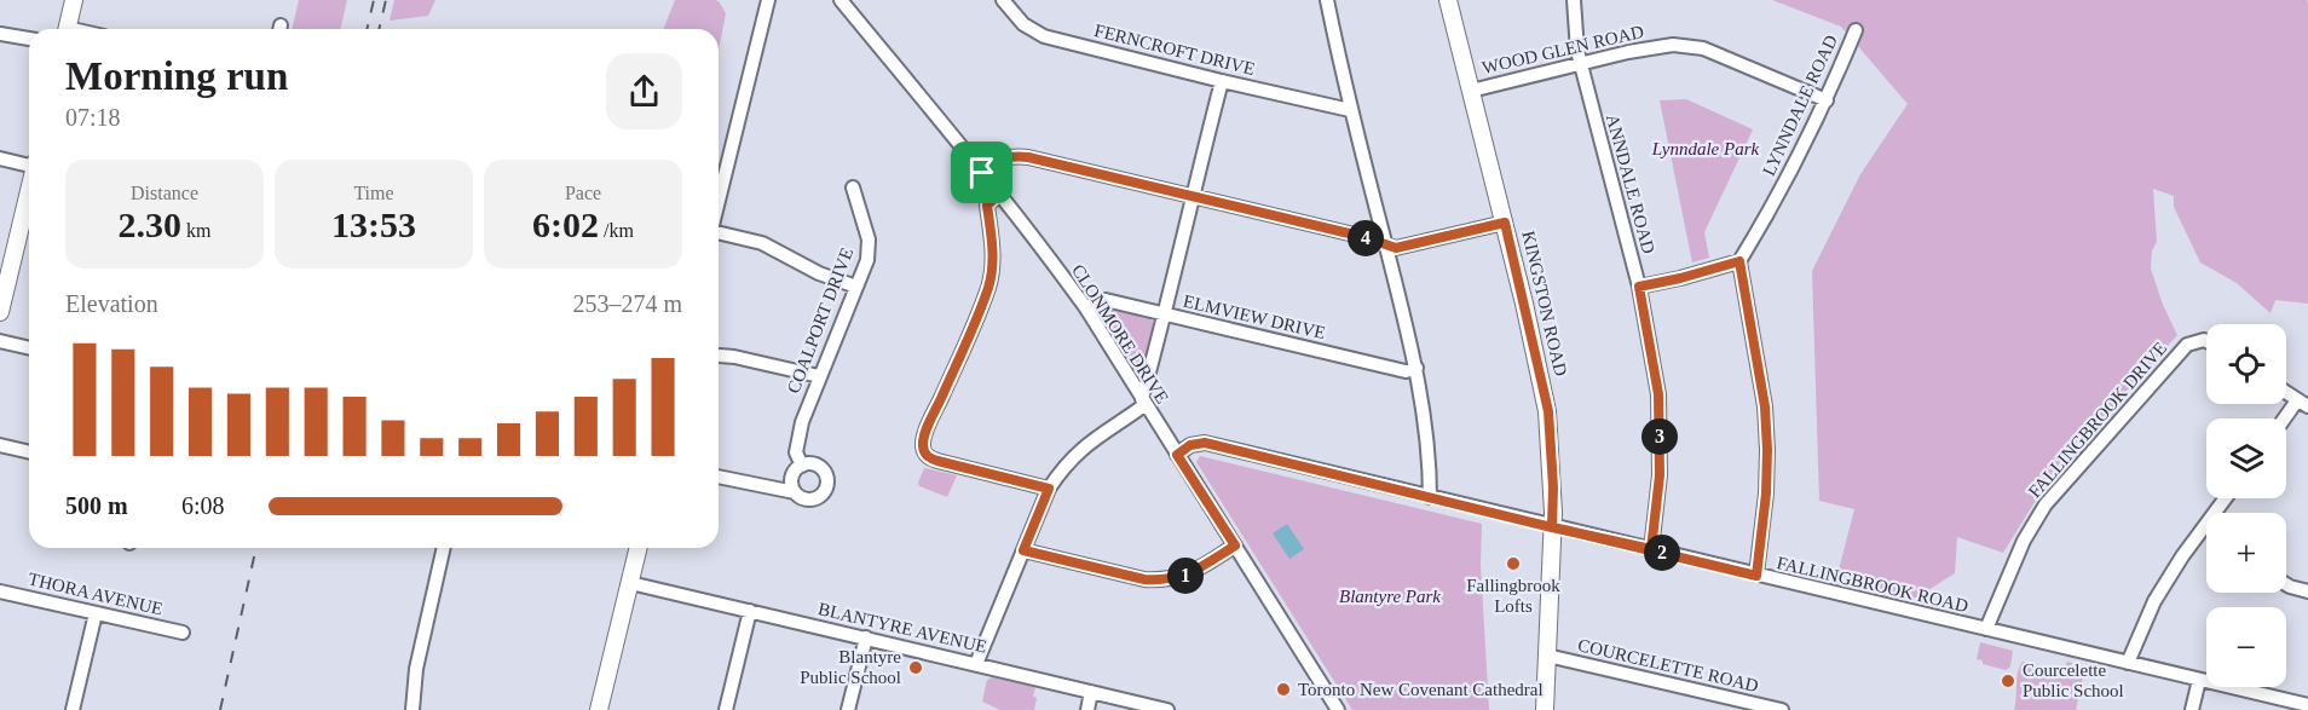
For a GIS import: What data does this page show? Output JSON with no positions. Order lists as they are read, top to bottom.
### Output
{
  "streets": {
    "main road": ["KINGSTON ROAD"],
    "street": [
      "FERNCROFT DRIVE",
      "WOOD GLEN ROAD",
      "LYNNDALE ROAD",
      "ANNDALE ROAD",
      "ELMVIEW DRIVE",
      "COALPORT DRIVE",
      "CLONMORE DRIVE",
      "FALLINGBROOK DRIVE",
      "FALLINGBROOK ROAD",
      "THORA AVENUE",
      "BLANTYRE AVENUE",
      "COURCELETTE ROAD"
    ]
  },
  "crossings": [
    ["WOOD GLEN ROAD", "LYNNDALE ROAD"],
    ["WOOD GLEN ROAD", "ANNDALE ROAD"],
    ["WOOD GLEN ROAD", "KINGSTON ROAD"],
    ["ANNDALE ROAD", "FALLINGBROOK ROAD"],
    ["KINGSTON ROAD", "FALLINGBROOK ROAD"],
    ["KINGSTON ROAD", "COURCELETTE ROAD"],
    ["ELMVIEW DRIVE", "CLONMORE DRIVE"],
    ["CLONMORE DRIVE", "FALLINGBROOK ROAD"],
    ["FALLINGBROOK DRIVE", "FALLINGBROOK ROAD"]
  ],
  "parks": ["Lynndale Park", "Blantyre Park"],
  "places": [
    "Fallingbrook Lofts",
    "Blantyre Public School",
    "Courcelette Public School",
    "Toronto New Covenant Cathedral"
  ],
  "page": {
    "heading": ["Morning run", "07:18"],
    "stats": [
      ["Distance", "2.30 km"],
      ["Time", "13:53"],
      ["Pace", "6:02 /km"]
    ],
    "pins": [
      "4",
      "3",
      "2",
      "1"
    ],
    "chart": ["Elevation", "253–274 m"],
    "map_buttons": ["+", "−"],
    "list": [
      {
        "name": "500 m",
        "note": "6:08"
      }
    ]
  }
}
